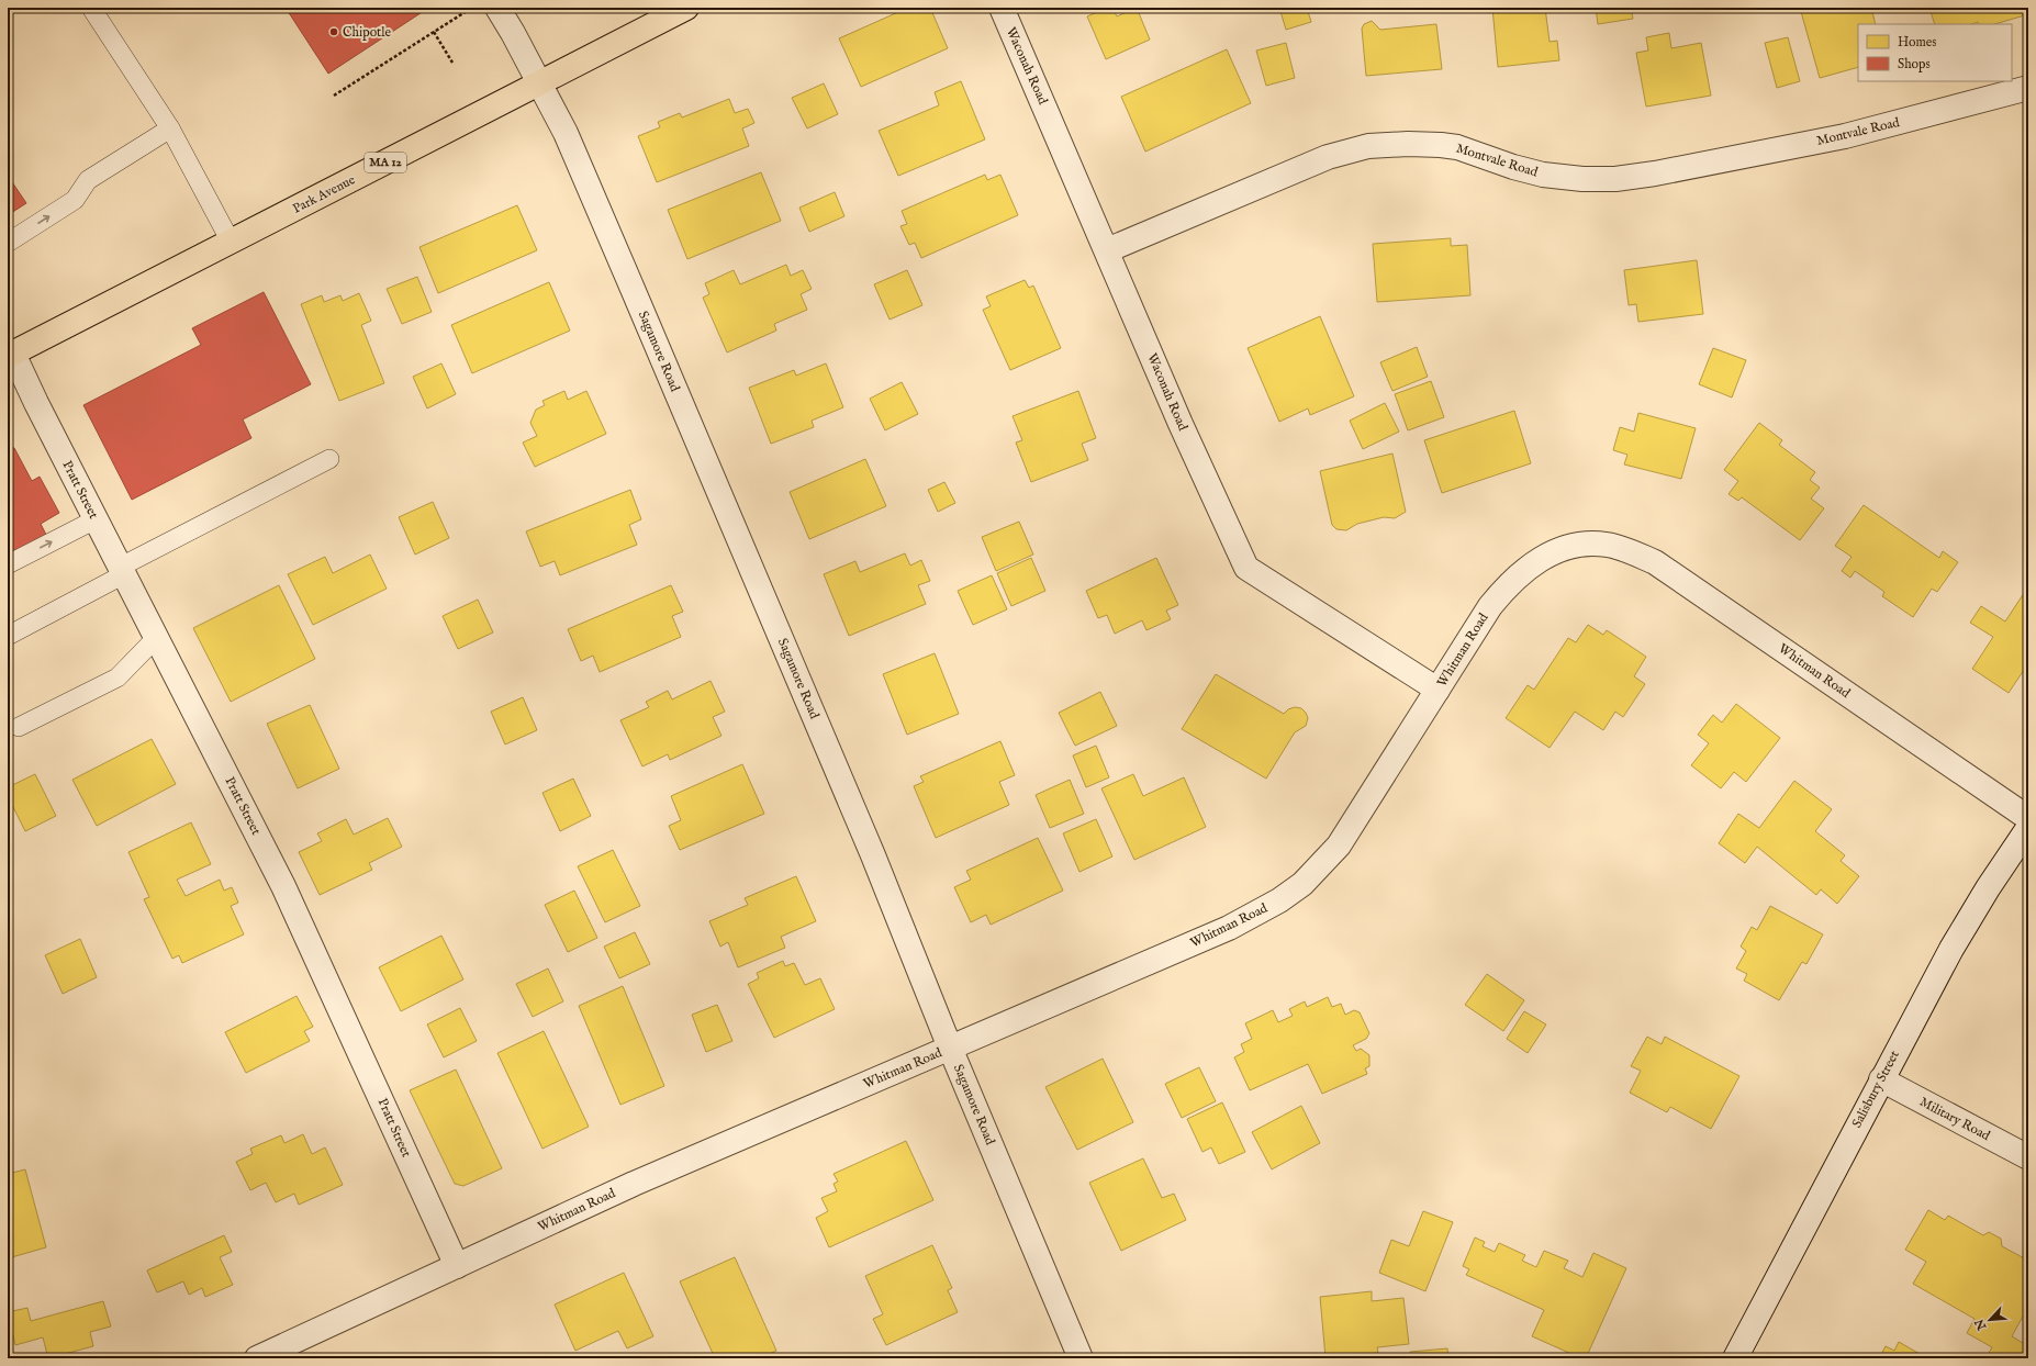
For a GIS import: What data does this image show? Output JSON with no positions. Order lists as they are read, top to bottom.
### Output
{
  "streets": {
    "main road": ["MA 12", "Park Avenue"],
    "street": [
      "Waconah Road",
      "Montvale Road",
      "Sagamore Road",
      "Pratt Street",
      "Whitman Road",
      "Salisbury Street",
      "Military Road"
    ]
  },
  "crossings": [
    ["Waconah Road", "Montvale Road"],
    ["Waconah Road", "Whitman Road"],
    ["Park Avenue", "Sagamore Road"],
    ["Park Avenue", "Pratt Street"],
    ["Sagamore Road", "Whitman Road"],
    ["Pratt Street", "Whitman Road"],
    ["Salisbury Street", "Military Road"]
  ],
  "places": ["Chipotle"],
  "legend": ["Homes", "Shops"],
  "north": "bottom left"
}
